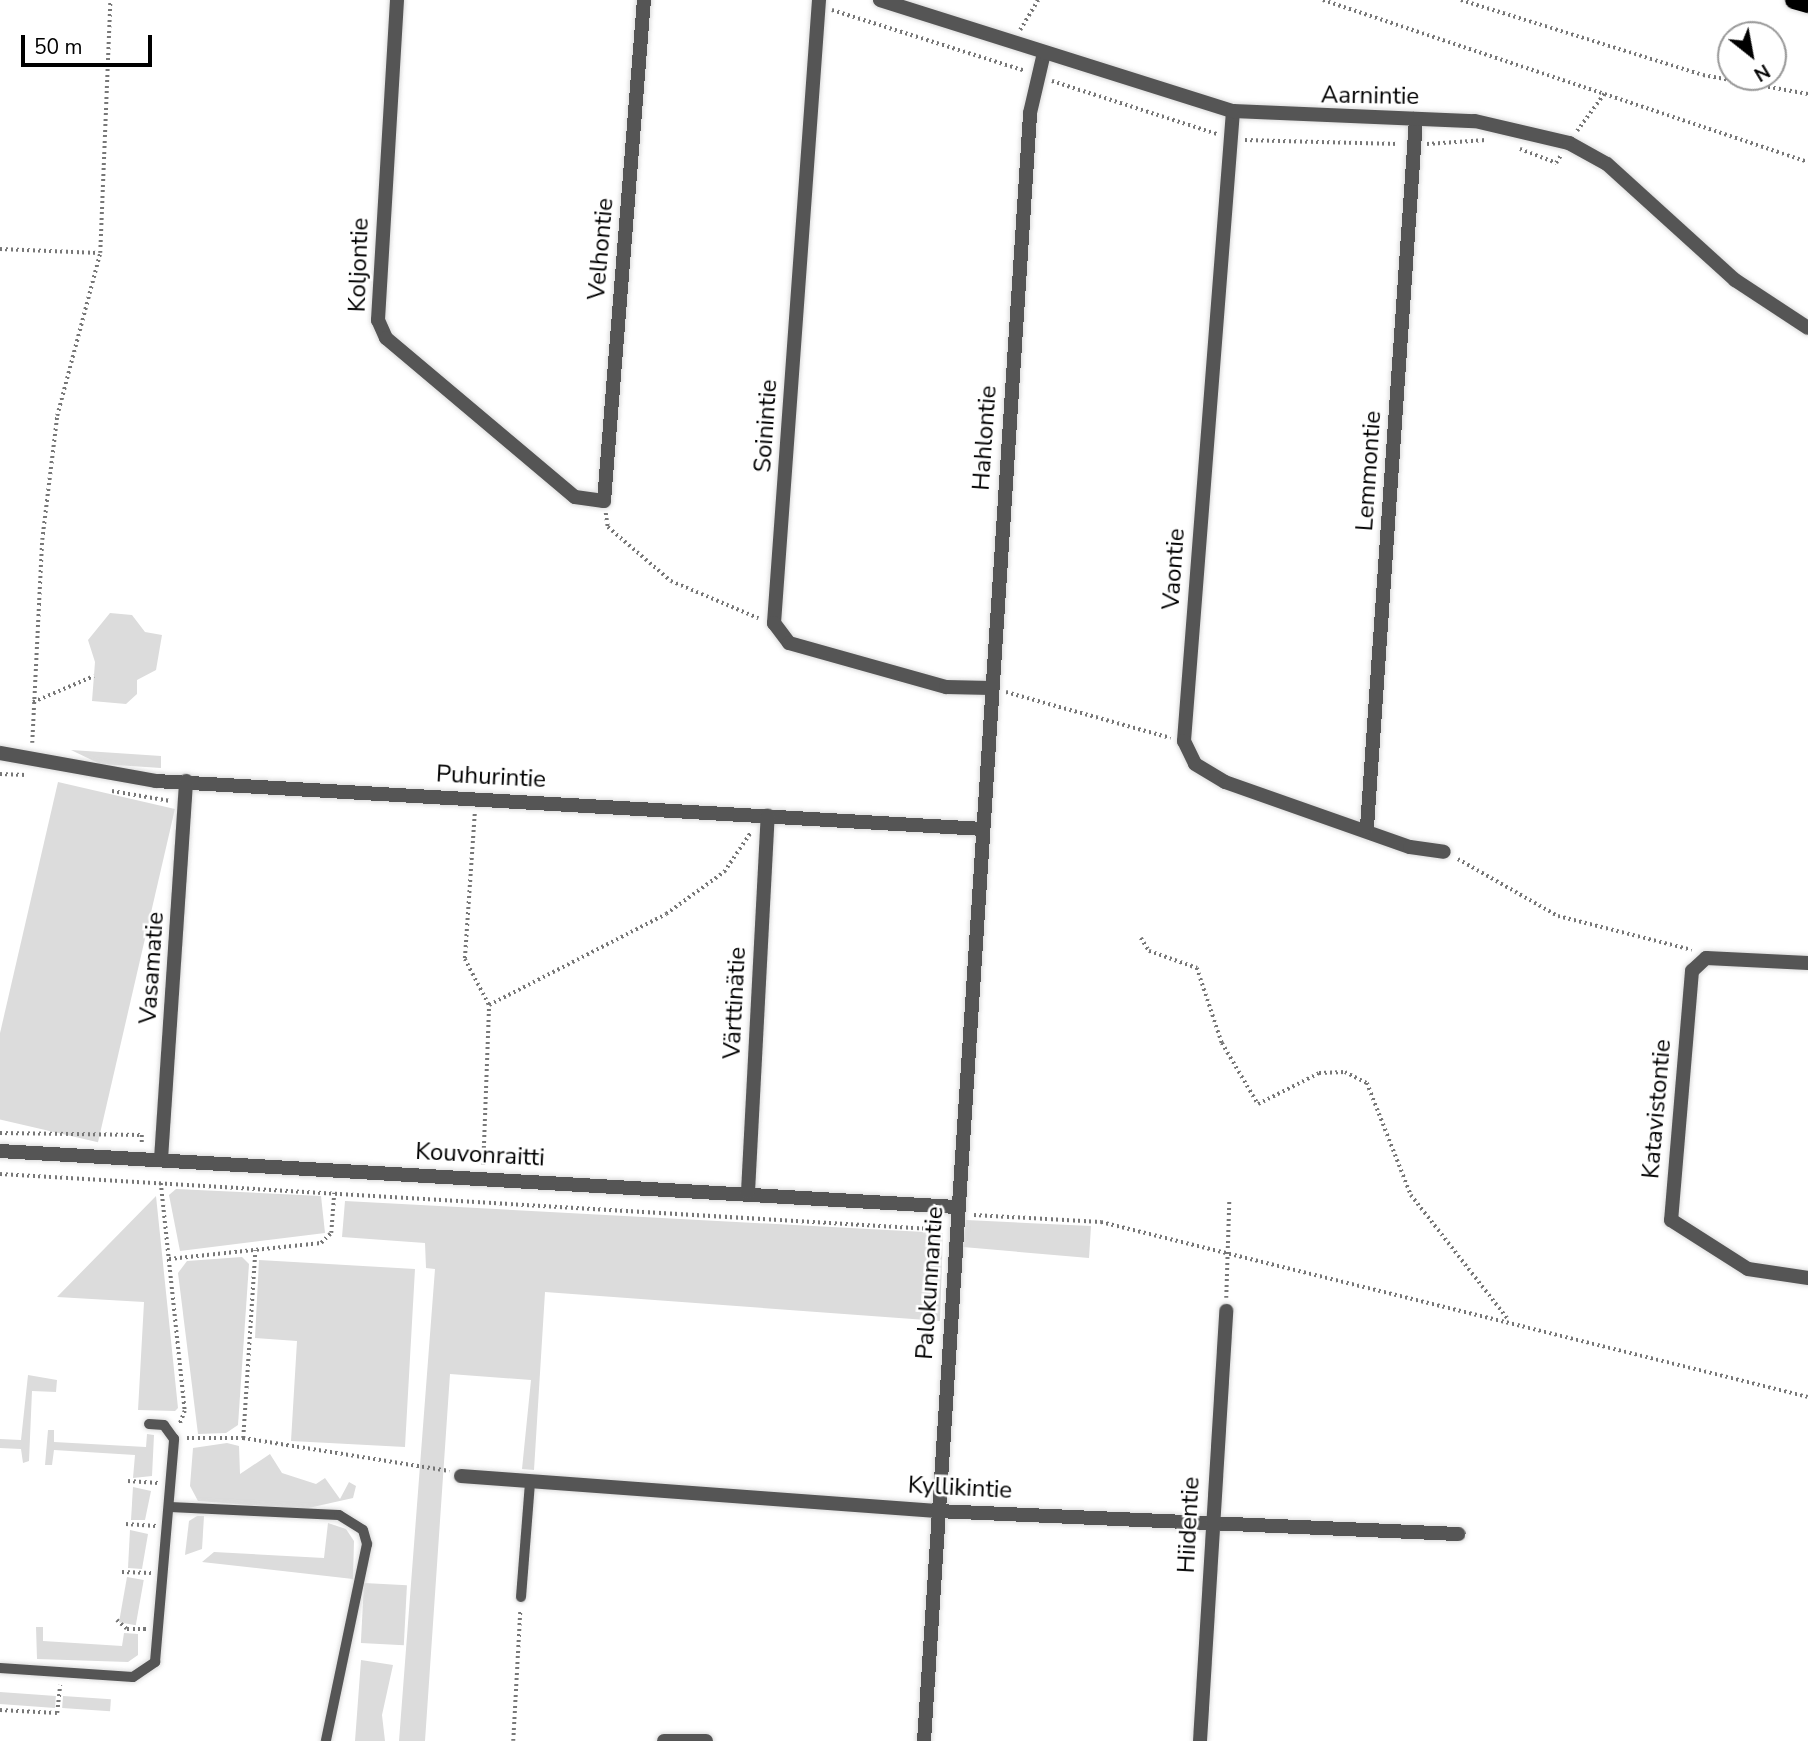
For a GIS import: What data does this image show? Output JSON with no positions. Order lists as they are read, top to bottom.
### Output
{
  "streets": {
    "street": [
      "Aarnintie",
      "Velhontie",
      "Koljontie",
      "Soinintie",
      "Hahlontie",
      "Lemmontie",
      "Vaontie",
      "Puhurintie",
      "Vasamatie",
      "Värttinätie",
      "Katavistontie",
      "Kouvonraitti",
      "Palokunnantie",
      "Kyllikintie",
      "Hiidentie"
    ]
  },
  "crossings": [
    ["Aarnintie", "Hahlontie"],
    ["Aarnintie", "Lemmontie"],
    ["Aarnintie", "Vaontie"],
    ["Velhontie", "Koljontie"],
    ["Hahlontie", "Puhurintie"],
    ["Hahlontie", "Palokunnantie"],
    ["Puhurintie", "Vasamatie"],
    ["Puhurintie", "Värttinätie"],
    ["Puhurintie", "Palokunnantie"],
    ["Vasamatie", "Kouvonraitti"],
    ["Värttinätie", "Kouvonraitti"],
    ["Kouvonraitti", "Palokunnantie"],
    ["Palokunnantie", "Kyllikintie"],
    ["Kyllikintie", "Hiidentie"]
  ],
  "scale_bar": "50 m",
  "north": "bottom right"
}
